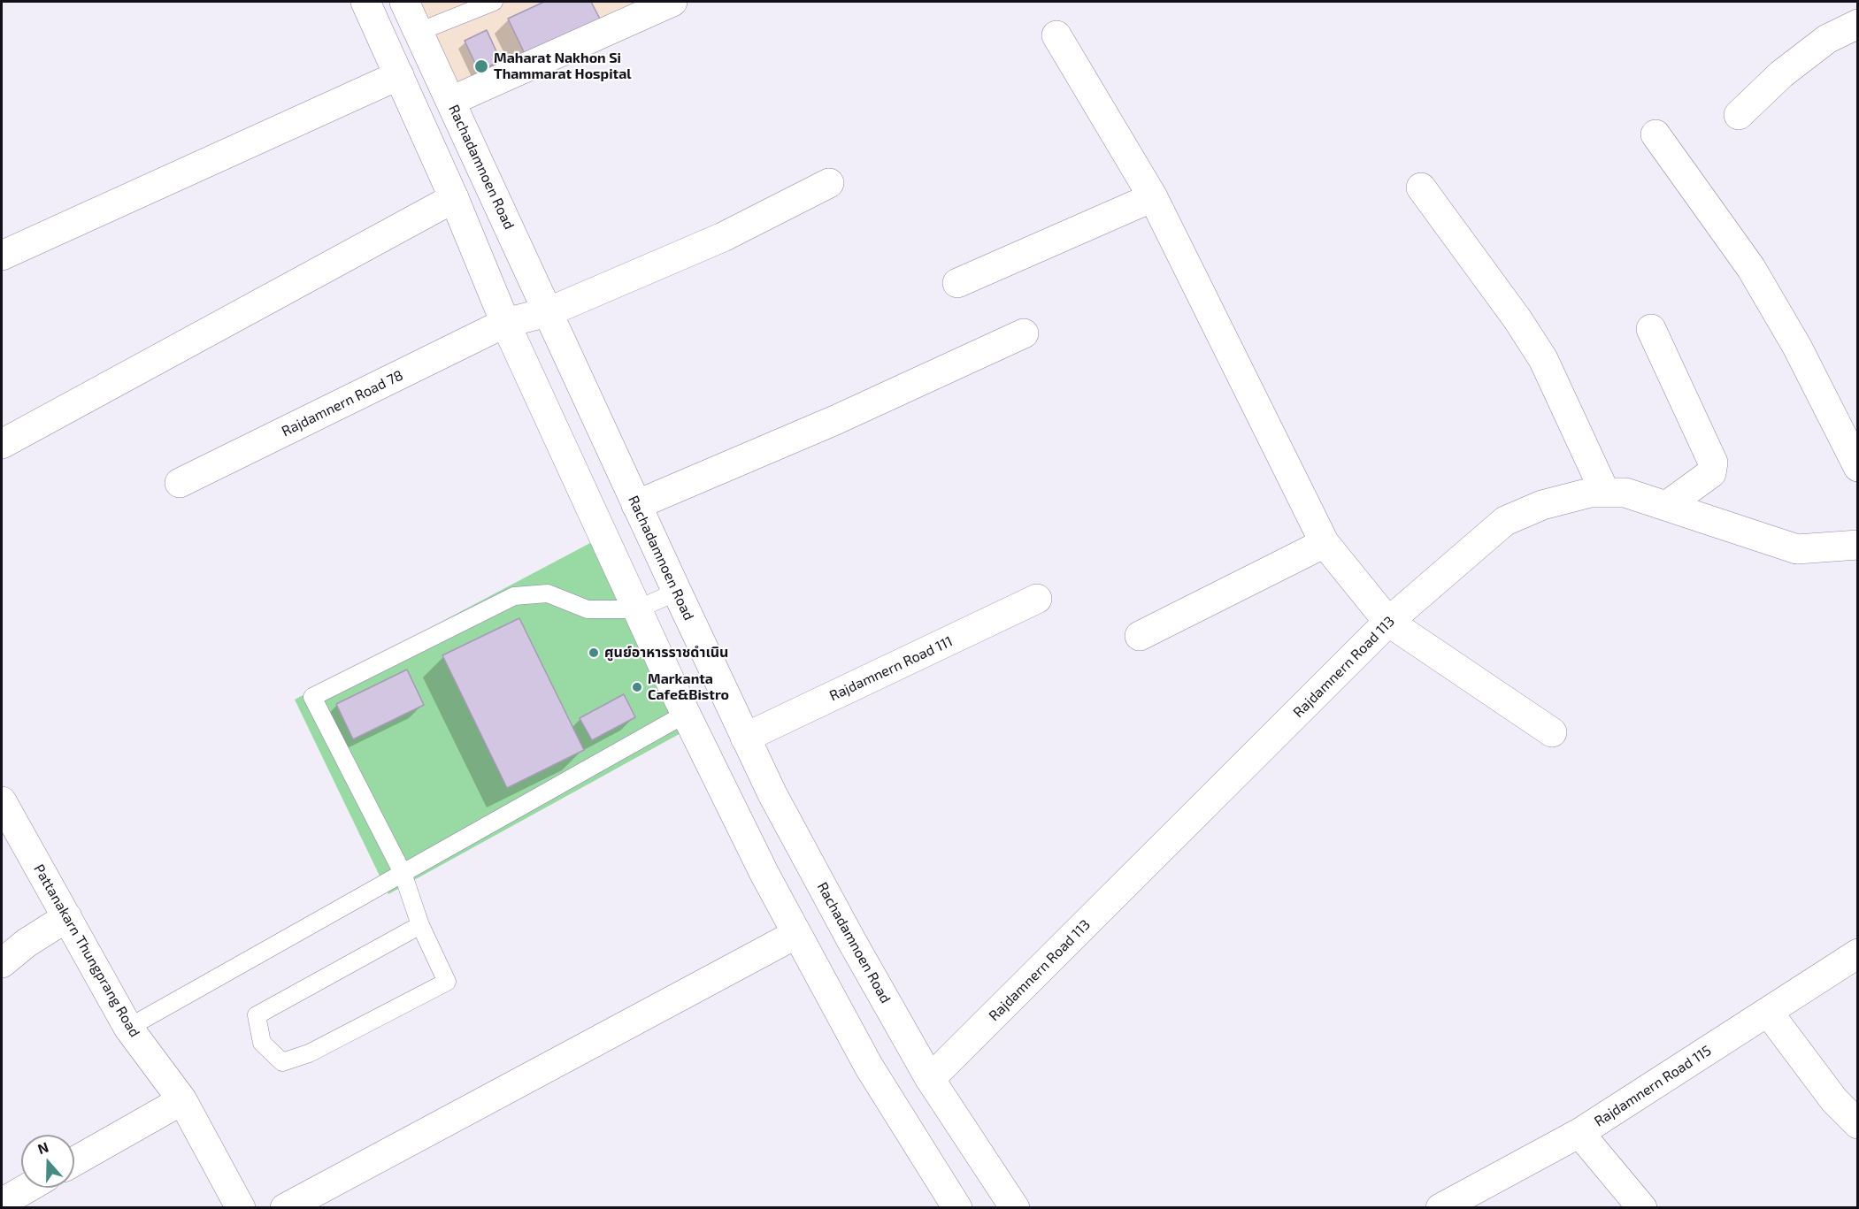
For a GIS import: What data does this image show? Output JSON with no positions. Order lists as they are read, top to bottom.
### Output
{
  "streets": {
    "street": [
      "Rachadamnoen Road",
      "Rajdamnern Road 78",
      "Rajdamnern Road 113",
      "Rajdamnern Road 111",
      "Pattanakarn Thungprang Road",
      "Rajdamnern Road 115"
    ]
  },
  "crossings": [
    ["Rachadamnoen Road", "Rajdamnern Road 78"],
    ["Rachadamnoen Road", "Rajdamnern Road 113"],
    ["Rachadamnoen Road", "Rajdamnern Road 111"]
  ],
  "places": ["Maharat Nakhon Si Thammarat Hospital", "ศูนย์อาหารราชดำเนิน", "Markanta Cafe&Bistro"],
  "north": "top"
}
